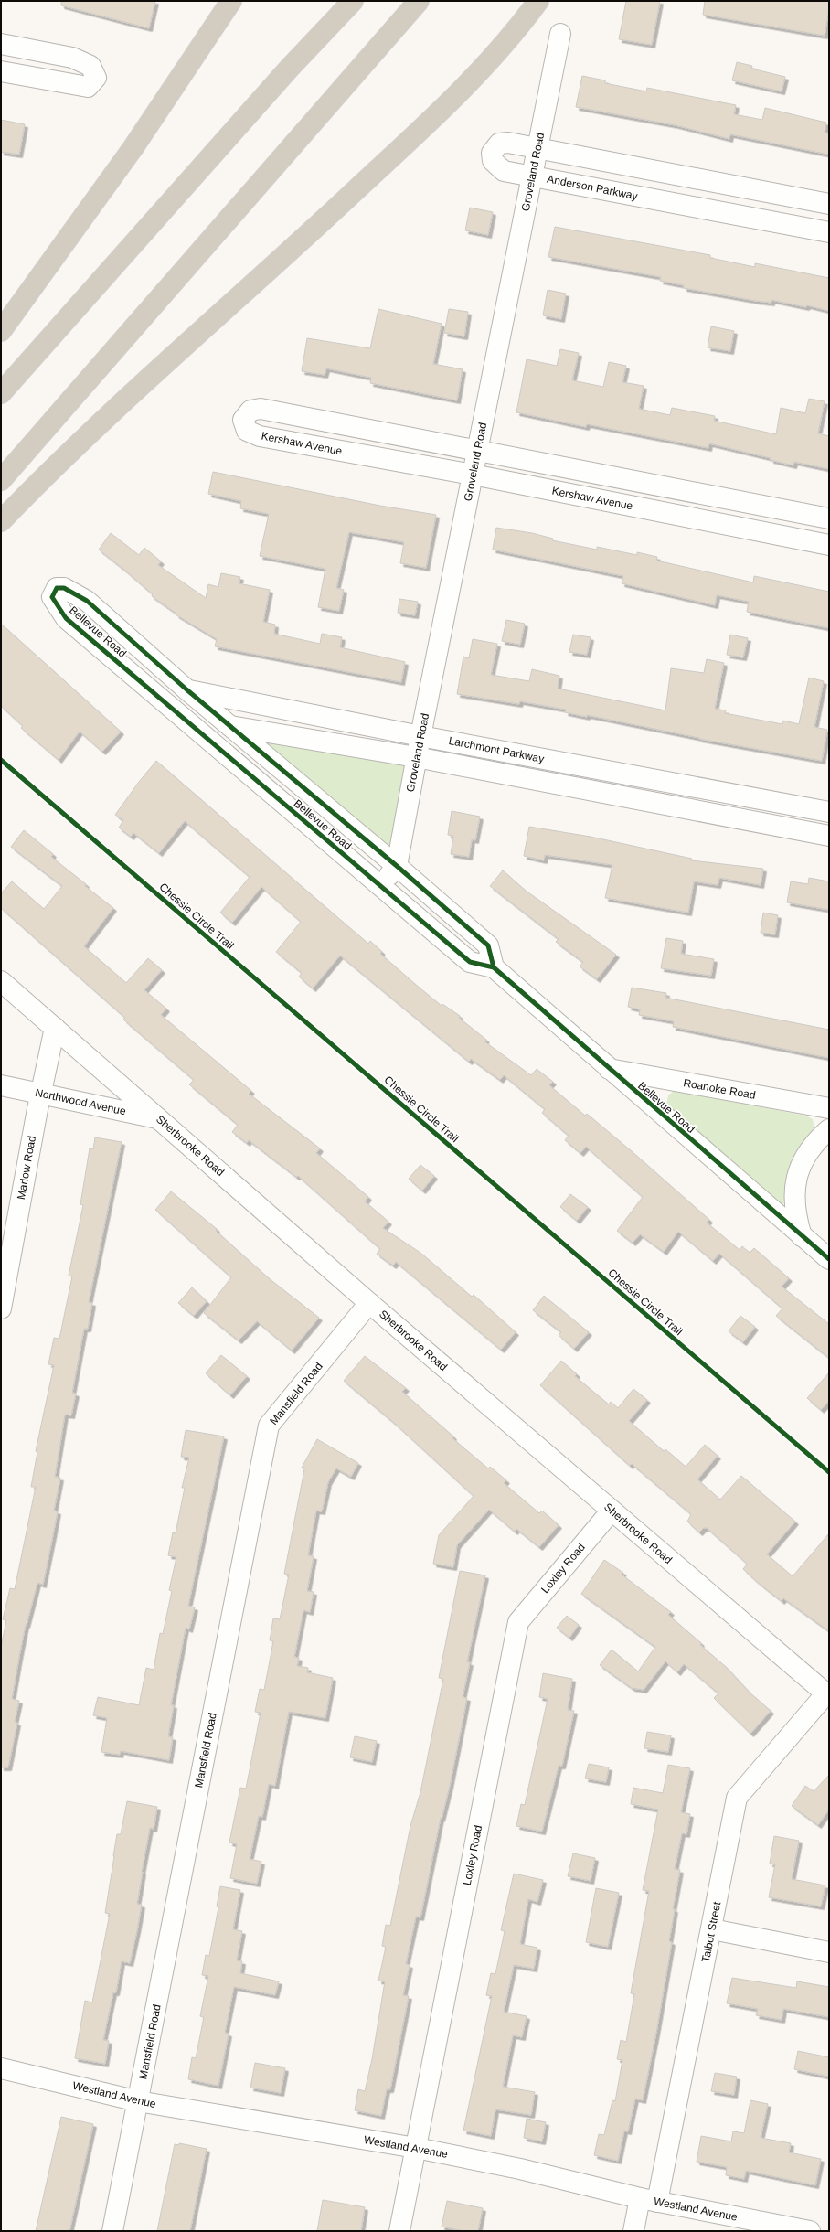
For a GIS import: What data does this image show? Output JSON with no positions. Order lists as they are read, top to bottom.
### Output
{
  "streets": {
    "street": [
      "Groveland Road",
      "Anderson Parkway",
      "Kershaw Avenue",
      "Bellevue Road",
      "Larchmont Parkway",
      "Roanoke Road",
      "Northwood Avenue",
      "Sherbrooke Road",
      "Marlow Road",
      "Mansfield Road",
      "Loxley Road",
      "Talbot Street",
      "Westland Avenue"
    ],
    "cycle path": ["Chessie Circle Trail"]
  },
  "crossings": [
    ["Groveland Road", "Anderson Parkway"],
    ["Groveland Road", "Kershaw Avenue"],
    ["Groveland Road", "Bellevue Road"],
    ["Groveland Road", "Larchmont Parkway"],
    ["Bellevue Road", "Larchmont Parkway"],
    ["Bellevue Road", "Roanoke Road"],
    ["Northwood Avenue", "Sherbrooke Road"],
    ["Northwood Avenue", "Marlow Road"],
    ["Sherbrooke Road", "Marlow Road"],
    ["Sherbrooke Road", "Mansfield Road"],
    ["Sherbrooke Road", "Loxley Road"],
    ["Sherbrooke Road", "Talbot Street"],
    ["Mansfield Road", "Westland Avenue"],
    ["Loxley Road", "Westland Avenue"],
    ["Talbot Street", "Westland Avenue"]
  ]
}
